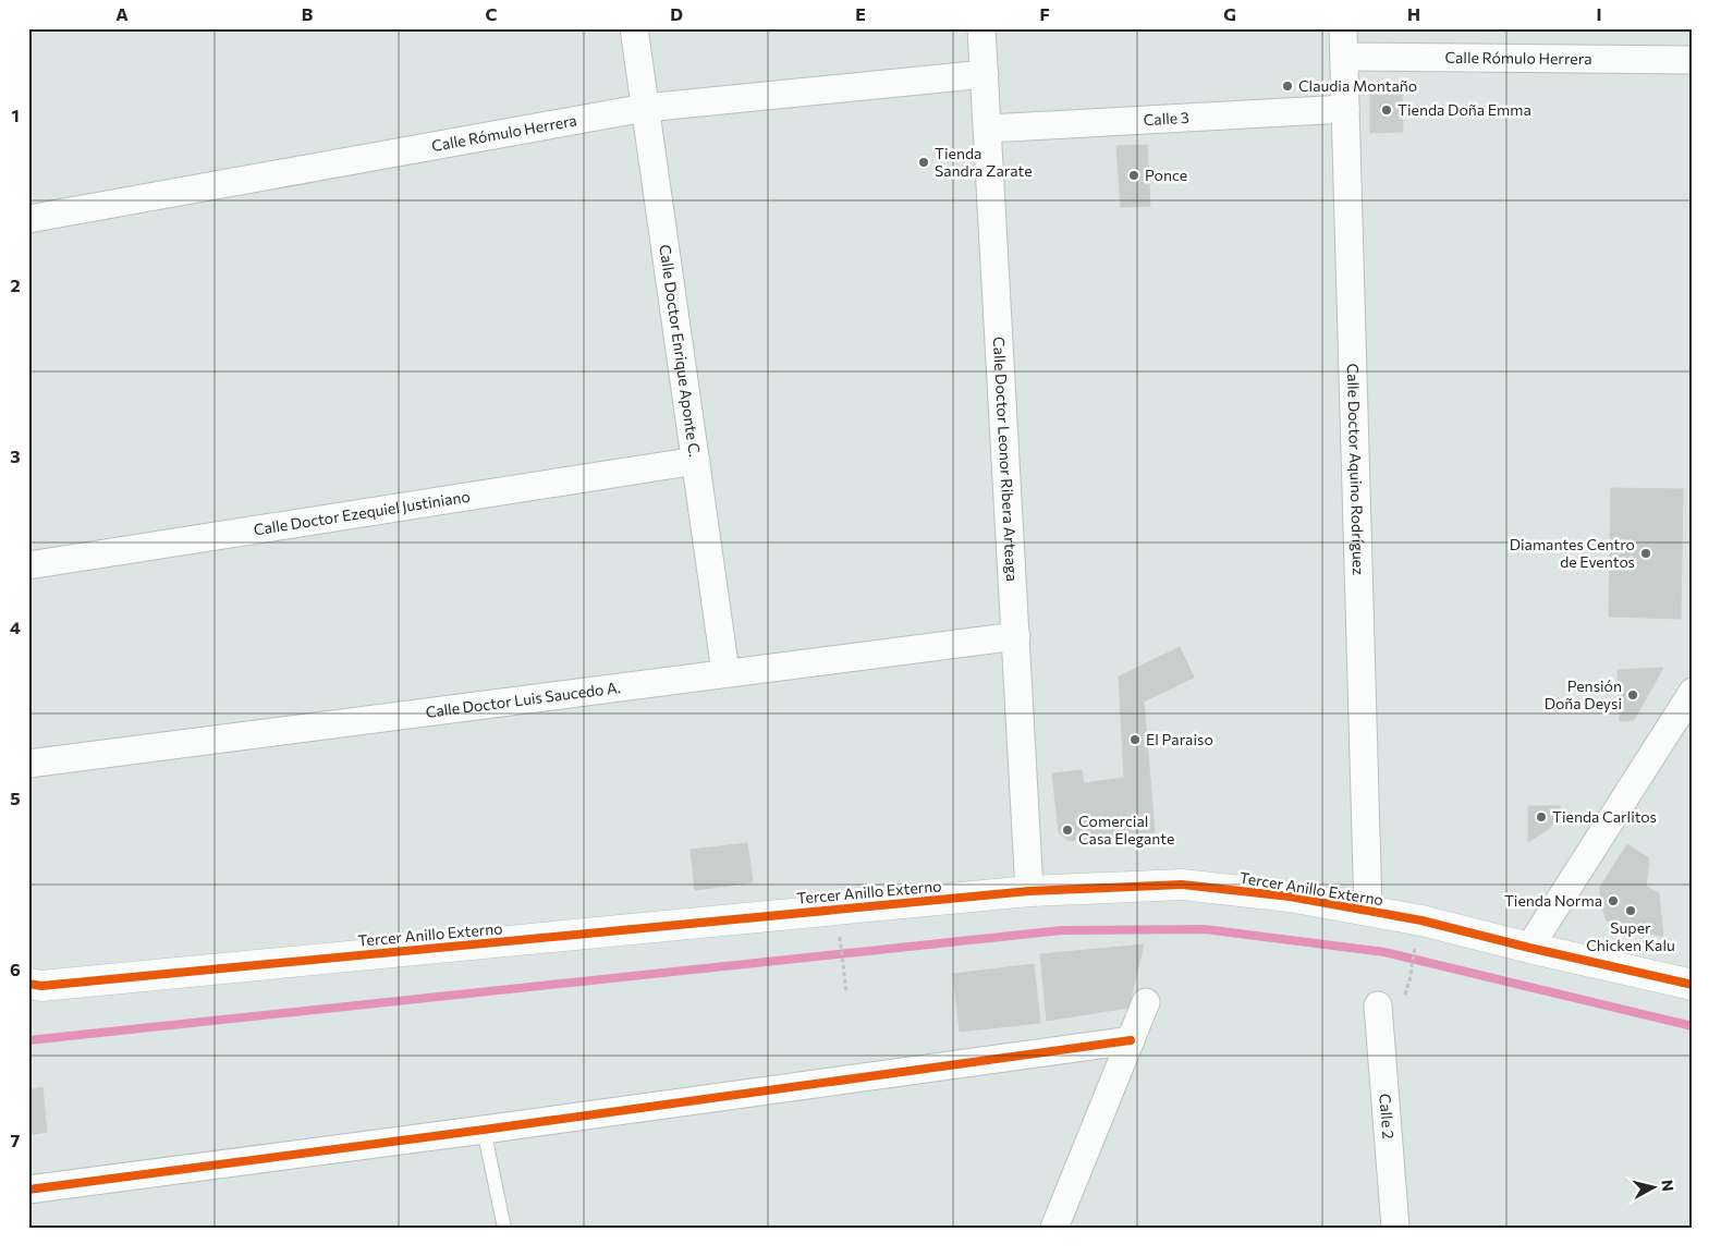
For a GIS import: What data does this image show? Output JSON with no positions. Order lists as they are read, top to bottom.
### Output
{
  "streets": {
    "street": [
      "Calle Rómulo Herrera",
      "Calle 3",
      "Calle Doctor Enrique Aponte C.",
      "Calle Doctor Leonor Ribera Arteaga",
      "Calle Doctor Aquino Rodríguez",
      "Calle Doctor Ezequiel Justiniano",
      "Calle Doctor Luis Saucedo A.",
      "Tercer Anillo Externo",
      "Calle 2"
    ]
  },
  "crossings": [
    ["Calle Rómulo Herrera", "Calle Doctor Enrique Aponte C."],
    ["Calle Rómulo Herrera", "Calle Doctor Leonor Ribera Arteaga"],
    ["Calle Rómulo Herrera", "Calle Doctor Aquino Rodríguez"],
    ["Calle 3", "Calle Doctor Leonor Ribera Arteaga"],
    ["Calle 3", "Calle Doctor Aquino Rodríguez"],
    ["Calle Doctor Enrique Aponte C.", "Calle Doctor Ezequiel Justiniano"],
    ["Calle Doctor Enrique Aponte C.", "Calle Doctor Luis Saucedo A."],
    ["Calle Doctor Leonor Ribera Arteaga", "Calle Doctor Luis Saucedo A."],
    ["Calle Doctor Leonor Ribera Arteaga", "Tercer Anillo Externo"],
    ["Calle Doctor Aquino Rodríguez", "Tercer Anillo Externo"]
  ],
  "places": [
    "Claudia Montaño",
    "Tienda Doña Emma",
    "Tienda Sandra Zarate",
    "Ponce",
    "Diamantes Centro de Eventos",
    "Pensión Doña Deysi",
    "El Paraiso",
    "Tienda Carlitos",
    "Comercial Casa Elegante",
    "Tienda Norma",
    "Super Chicken Kalu"
  ],
  "north": "right",
  "grid": {
    "columns": [
      "A",
      "B",
      "C",
      "D",
      "E",
      "F",
      "G",
      "H",
      "I"
    ],
    "rows": [
      "1",
      "2",
      "3",
      "4",
      "5",
      "6",
      "7"
    ]
  }
}
